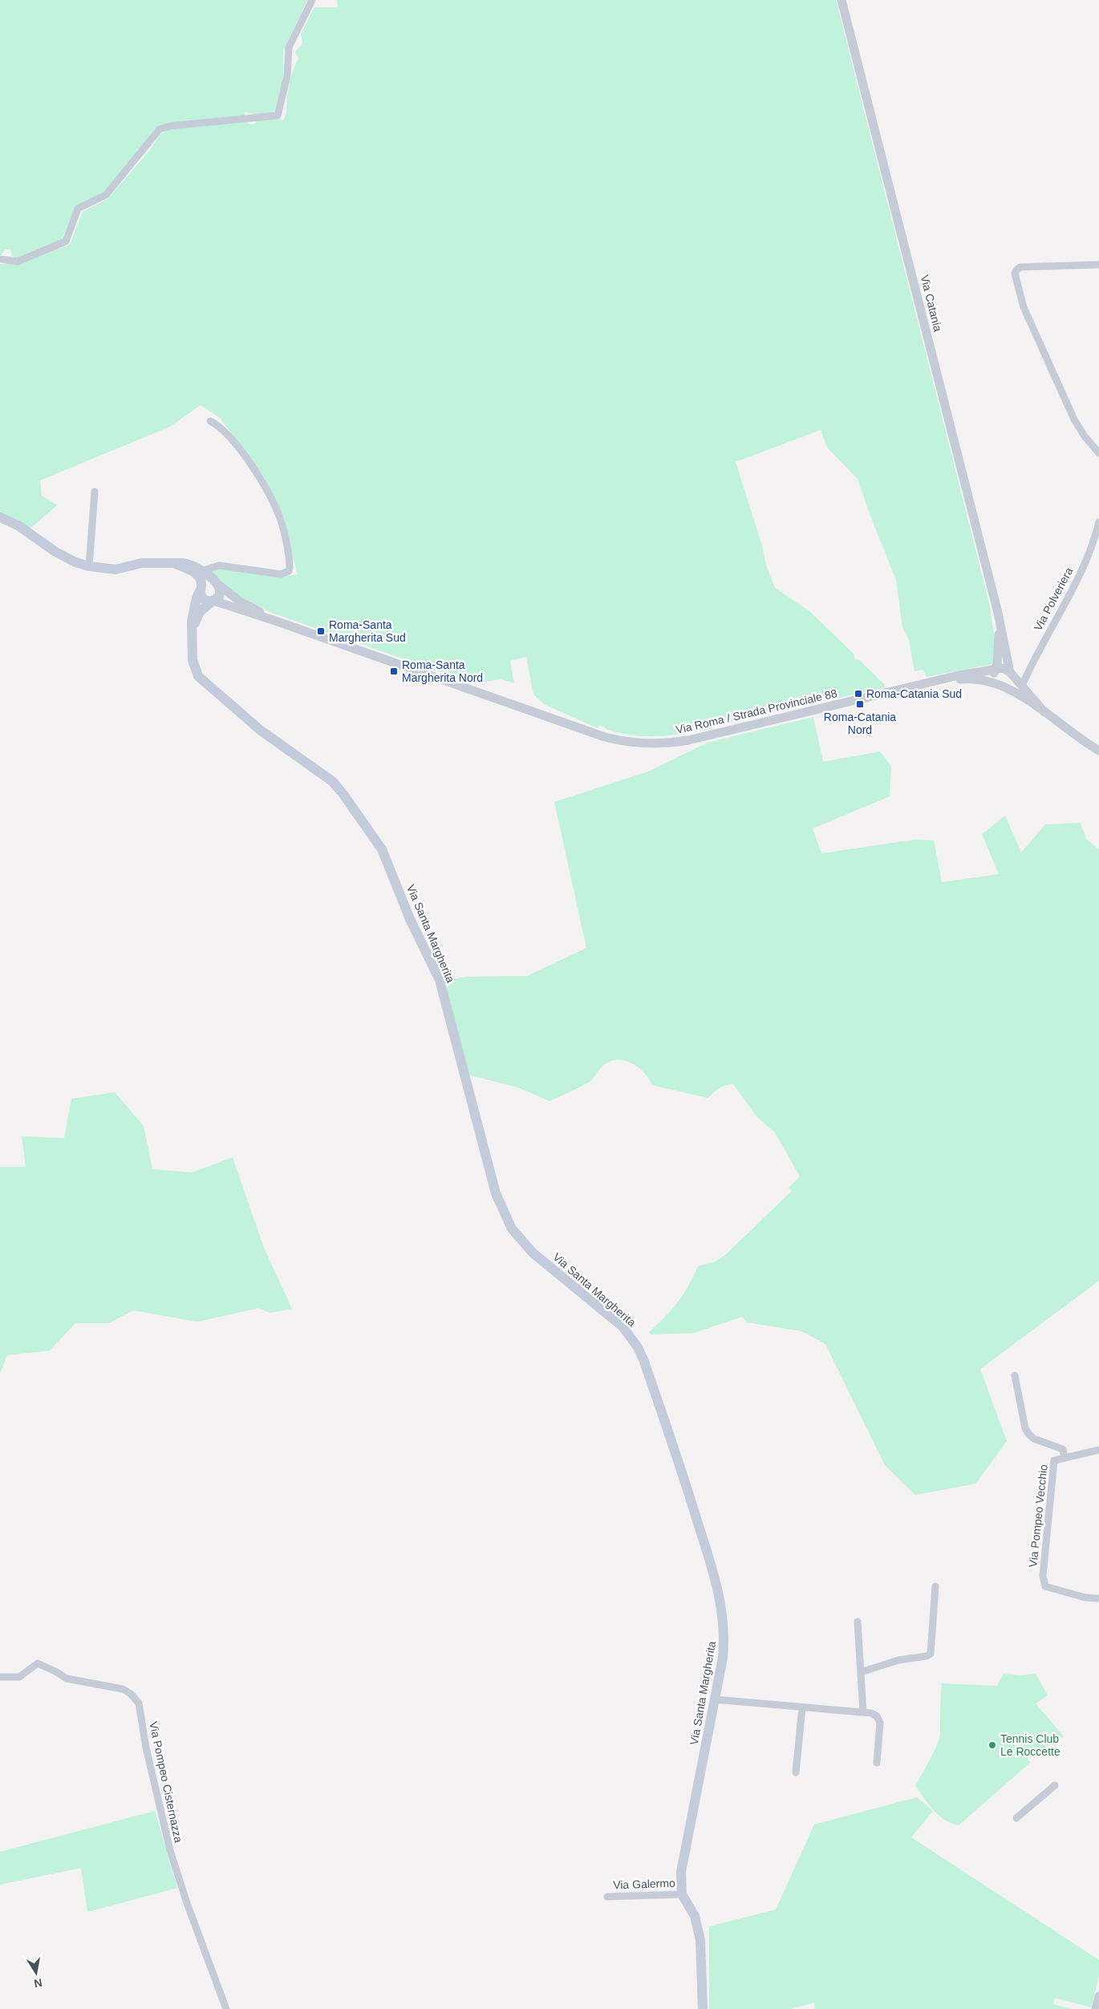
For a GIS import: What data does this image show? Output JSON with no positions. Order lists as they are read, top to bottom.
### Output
{
  "streets": {
    "main road": ["Via Santa Margherita"],
    "street": [
      "Via Catania",
      "Via Polveriera",
      "Via Roma / Strada Provinciale 88",
      "Via Pompeo Vecchio",
      "Via Pompeo Cisternazza",
      "Via Galermo"
    ]
  },
  "crossings": [
    ["Via Santa Margherita", "Via Galermo"]
  ],
  "places": {
    "transit": [
      "Roma-Santa Margherita Sud",
      "Roma-Santa Margherita Nord",
      "Roma-Catania Sud",
      "Roma-Catania Nord"
    ],
    "other": ["Tennis Club Le Roccette"]
  },
  "north": "bottom"
}
